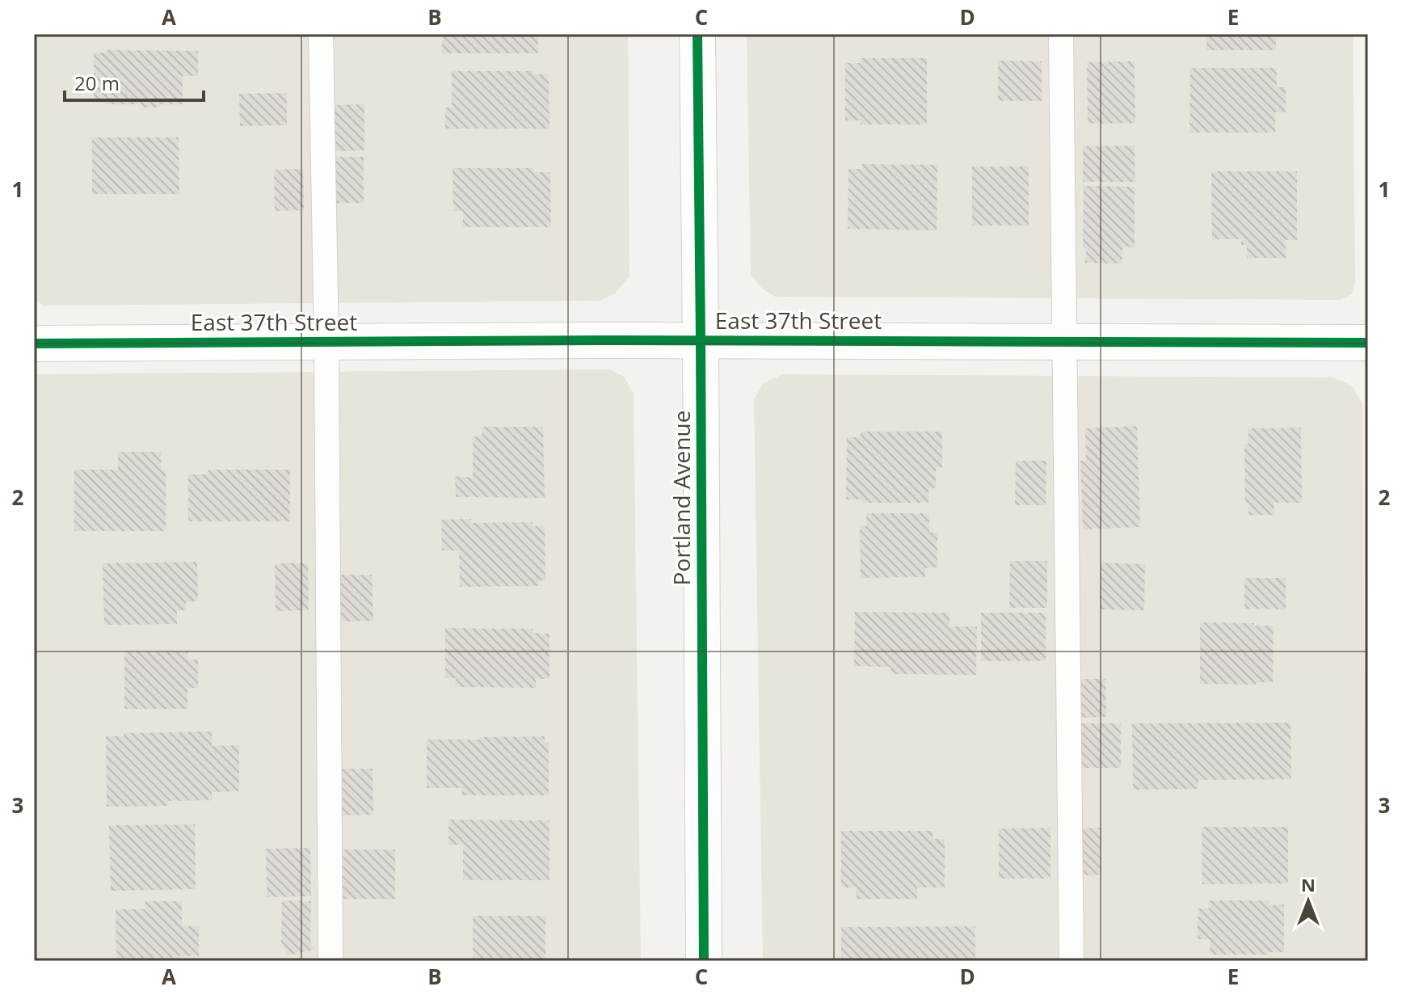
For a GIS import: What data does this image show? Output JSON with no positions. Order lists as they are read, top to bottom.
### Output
{
  "streets": {
    "street": ["East 37th Street", "Portland Avenue"]
  },
  "crossings": [
    ["East 37th Street", "Portland Avenue"]
  ],
  "scale_bar": "20 m",
  "north": "top",
  "grid": {
    "columns": [
      "A",
      "B",
      "C",
      "D",
      "E"
    ],
    "rows": ["1", "2", "3"]
  }
}
